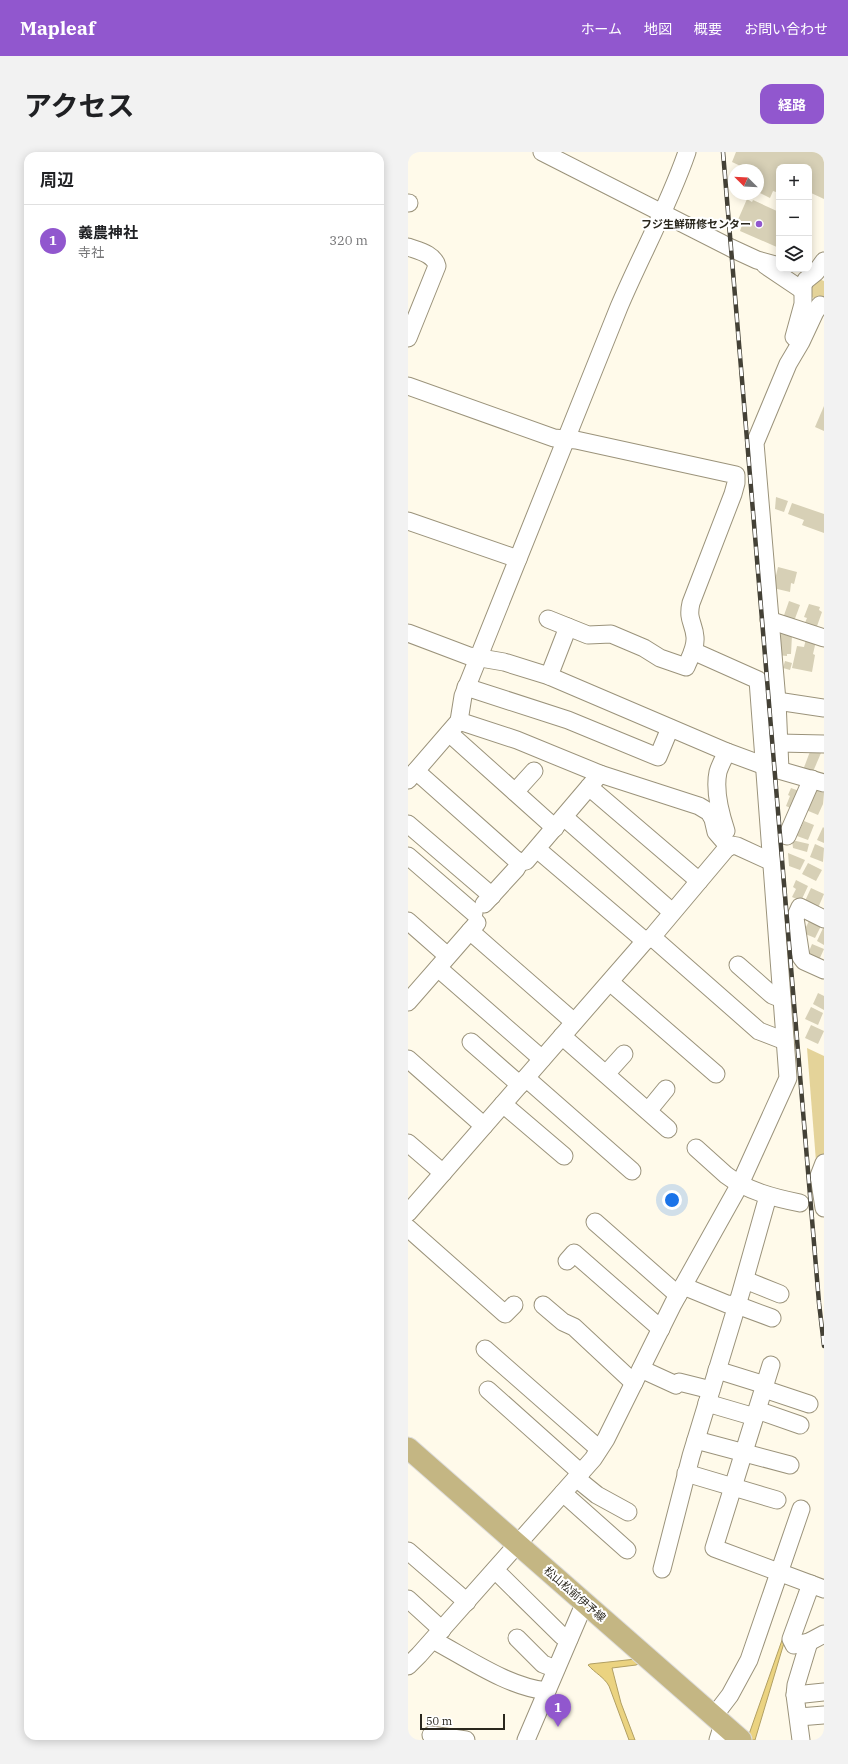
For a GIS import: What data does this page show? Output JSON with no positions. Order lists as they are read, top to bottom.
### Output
{
  "streets": {
    "main road": ["松山松前伊予線"]
  },
  "places": ["フジ生鮮研修センター"],
  "scale_bar": "50 m",
  "north": "top left",
  "page": {
    "header": "Mapleaf",
    "nav": [
      "ホーム",
      "地図",
      "概要",
      "お問い合わせ"
    ],
    "title": "アクセス",
    "buttons": "経路",
    "heading": "周辺",
    "map_buttons": ["+", "−"],
    "list": [
      {
        "mark": "1",
        "name": "義農神社",
        "note": "寺社",
        "value": "320 m"
      }
    ],
    "pins": "1",
    "scale": "50 m"
  }
}
